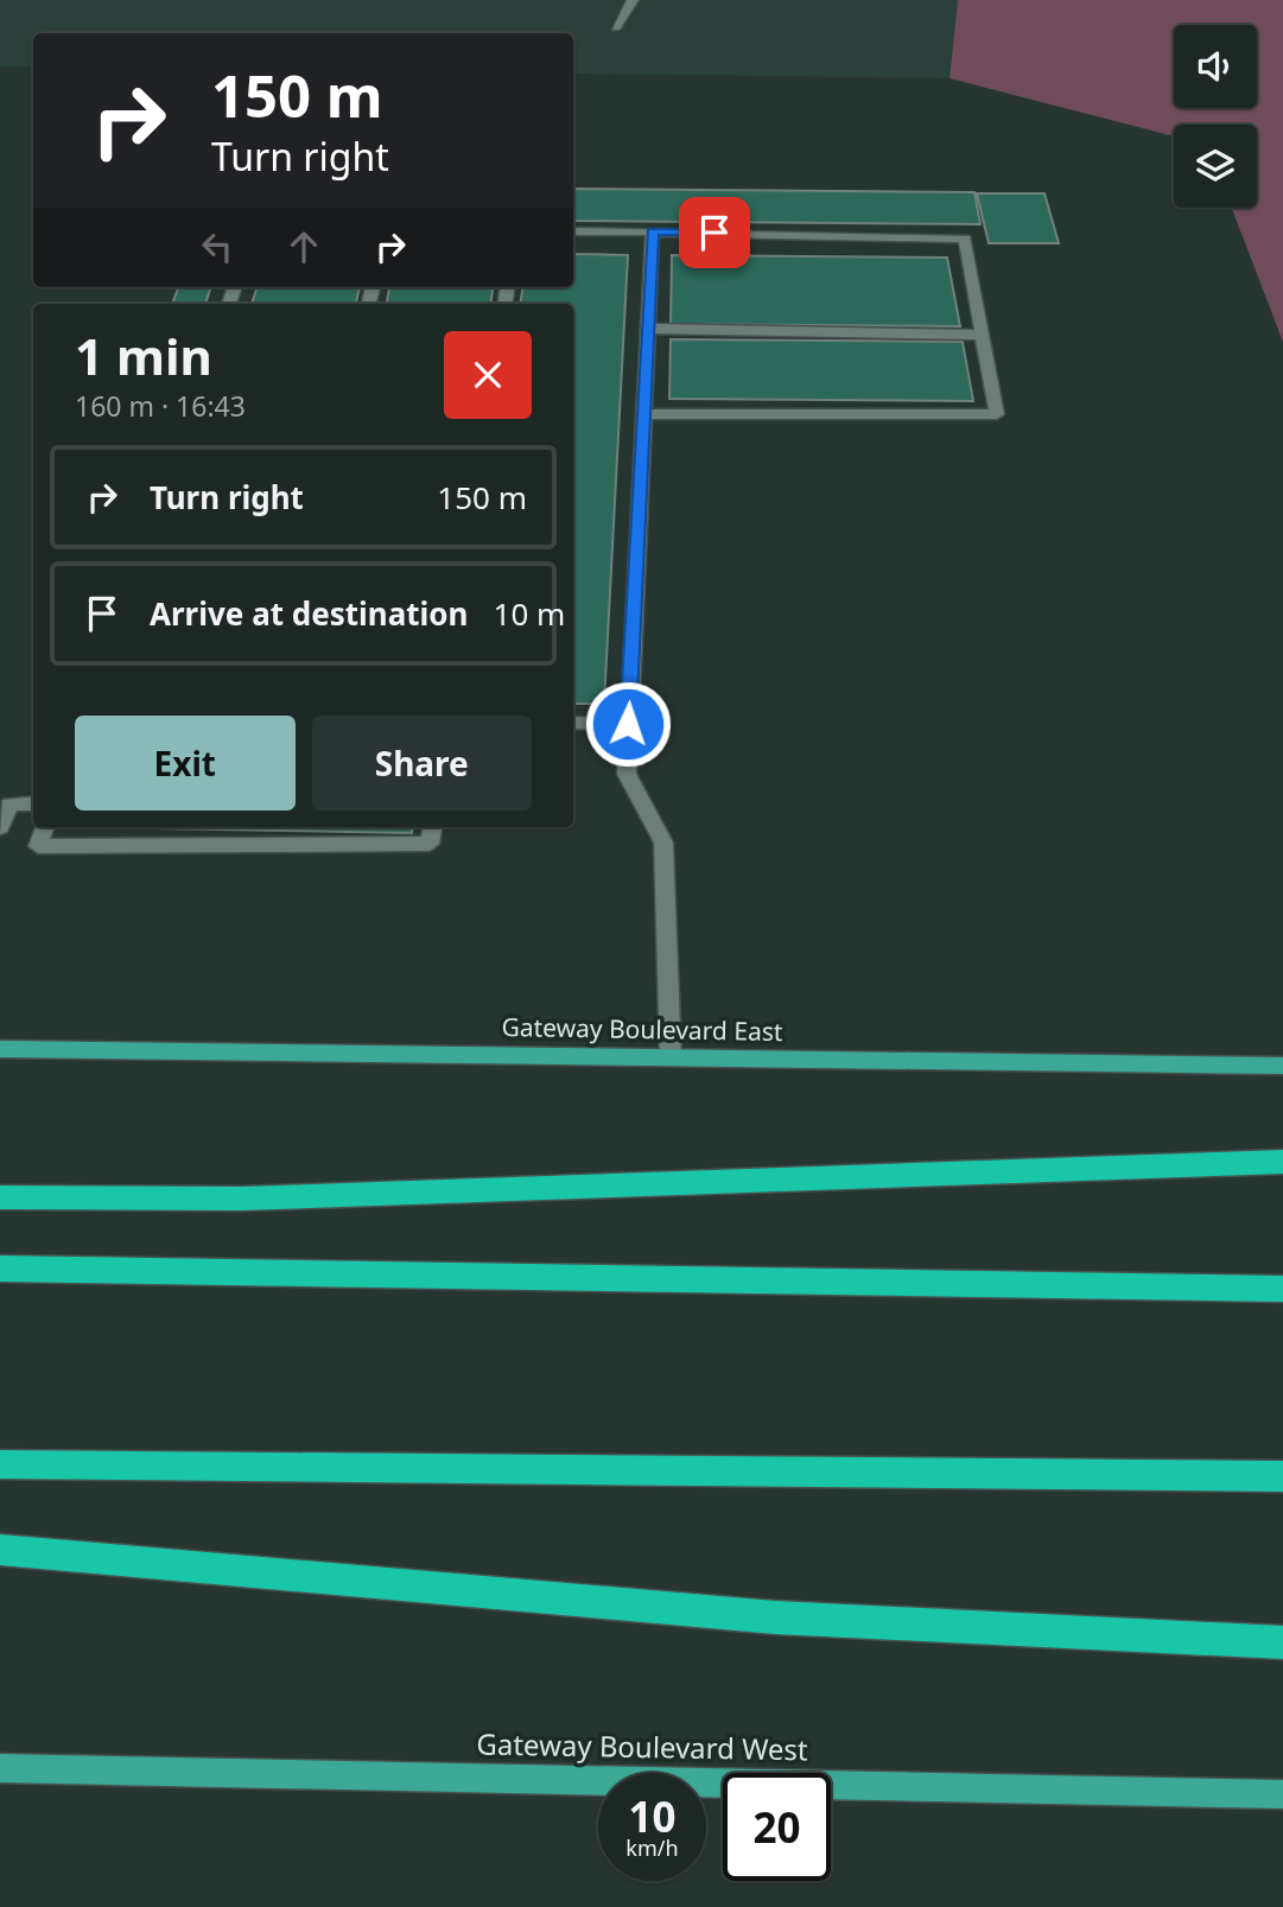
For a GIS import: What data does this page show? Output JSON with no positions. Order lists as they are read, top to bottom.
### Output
{
  "streets": {
    "main road": ["Gateway Boulevard East", "Gateway Boulevard West"]
  },
  "page": {
    "turn": ["150 m", "Turn right"],
    "heading": ["1 min", "160 m · 16:43"],
    "list": [
      {
        "name": "Turn right",
        "value": "150 m"
      },
      {
        "name": "Arrive at destination",
        "value": "10 m"
      }
    ],
    "buttons": ["Exit", "Share"],
    "speed": "10 km/h",
    "limit": "20"
  }
}
